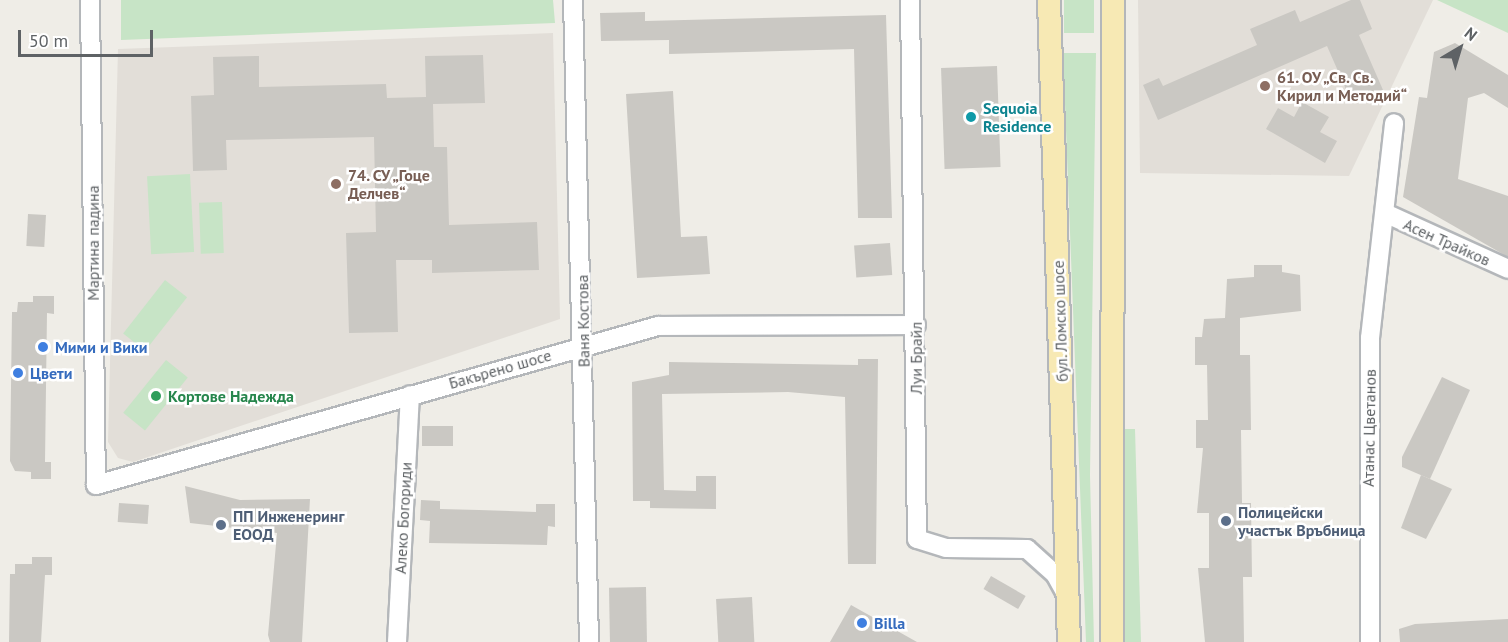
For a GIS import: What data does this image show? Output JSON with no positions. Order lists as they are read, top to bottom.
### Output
{
  "streets": {
    "main road": ["бул. Ломско шосе"],
    "street": [
      "Асен Трайков",
      "Мартина падина",
      "Ваня Костова",
      "Луи Брайл",
      "Бакърено шосе",
      "Атанас Цветанов",
      "Алеко Богориди"
    ]
  },
  "crossings": [
    ["Асен Трайков", "Атанас Цветанов"],
    ["Мартина падина", "Бакърено шосе"],
    ["Ваня Костова", "Бакърено шосе"],
    ["бул. Ломско шосе", "Луи Брайл"],
    ["Луи Брайл", "Бакърено шосе"],
    ["Бакърено шосе", "Алеко Богориди"]
  ],
  "places": [
    "61. ОУ „Св. Св. Кирил и Методий“",
    "Sequoia Residence",
    "74. СУ „Гоце Делчев“",
    "Мими и Вики",
    "Цвети",
    "Кортове Надежда",
    "Полицейски участък Връбница",
    "ПП Инженеринг ЕООД",
    "Billa"
  ],
  "scale_bar": "50 m",
  "north": "top right"
}
